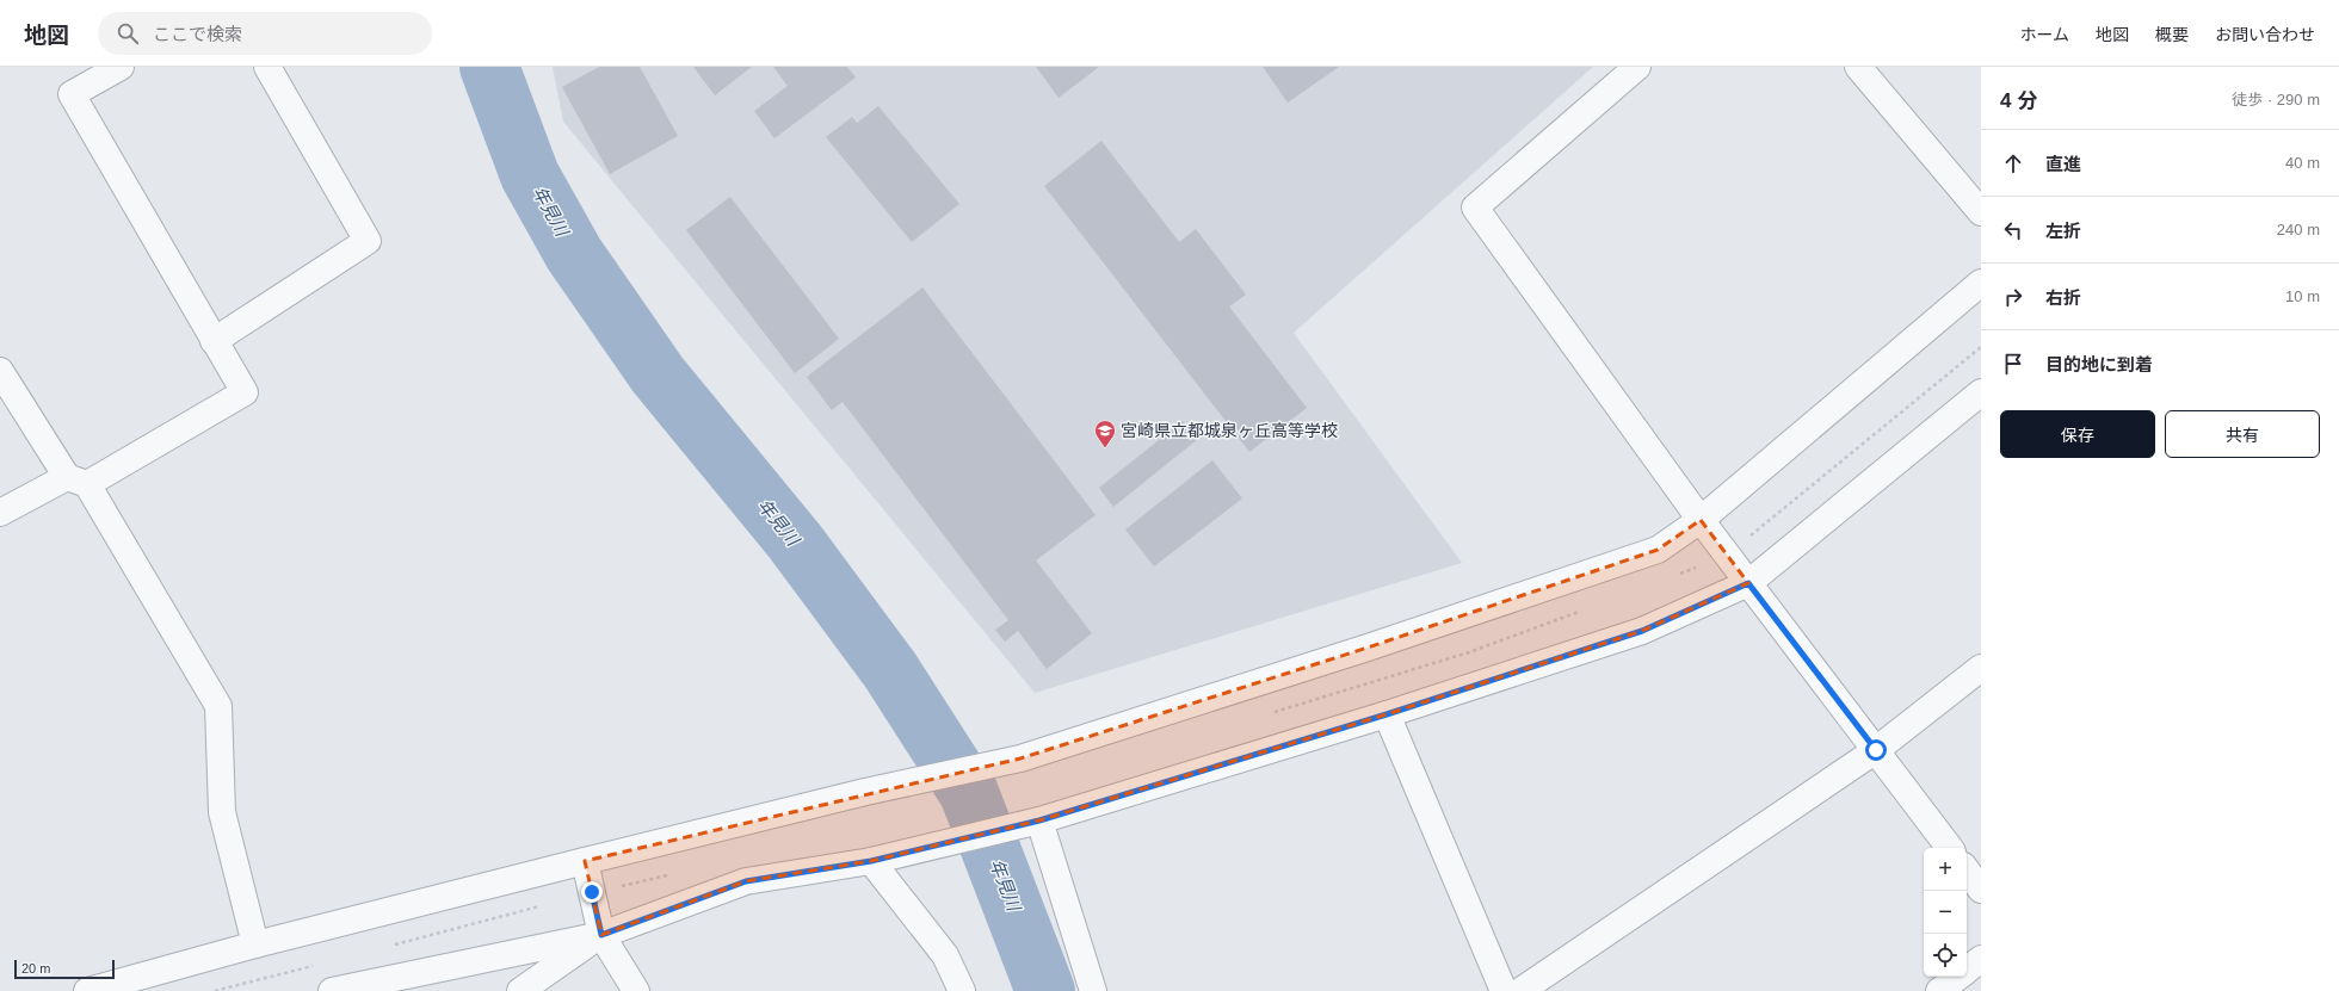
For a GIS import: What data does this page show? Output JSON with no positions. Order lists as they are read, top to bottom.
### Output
{
  "water": ["年見川"],
  "places": {
    "school or university": ["宮崎県立都城泉ヶ丘高等学校"]
  },
  "scale_bar": "20 m",
  "page": {
    "header": "地図",
    "search": "ここで検索",
    "nav": [
      "ホーム",
      "地図",
      "概要",
      "お問い合わせ"
    ],
    "heading": ["4 分", "徒歩 · 290 m"],
    "list": [
      ["直進", "40 m"],
      ["左折", "240 m"],
      ["右折", "10 m"],
      "目的地に到着"
    ],
    "buttons": ["保存", "共有"],
    "map_buttons": ["+", "−"],
    "scale": "20 m"
  }
}
